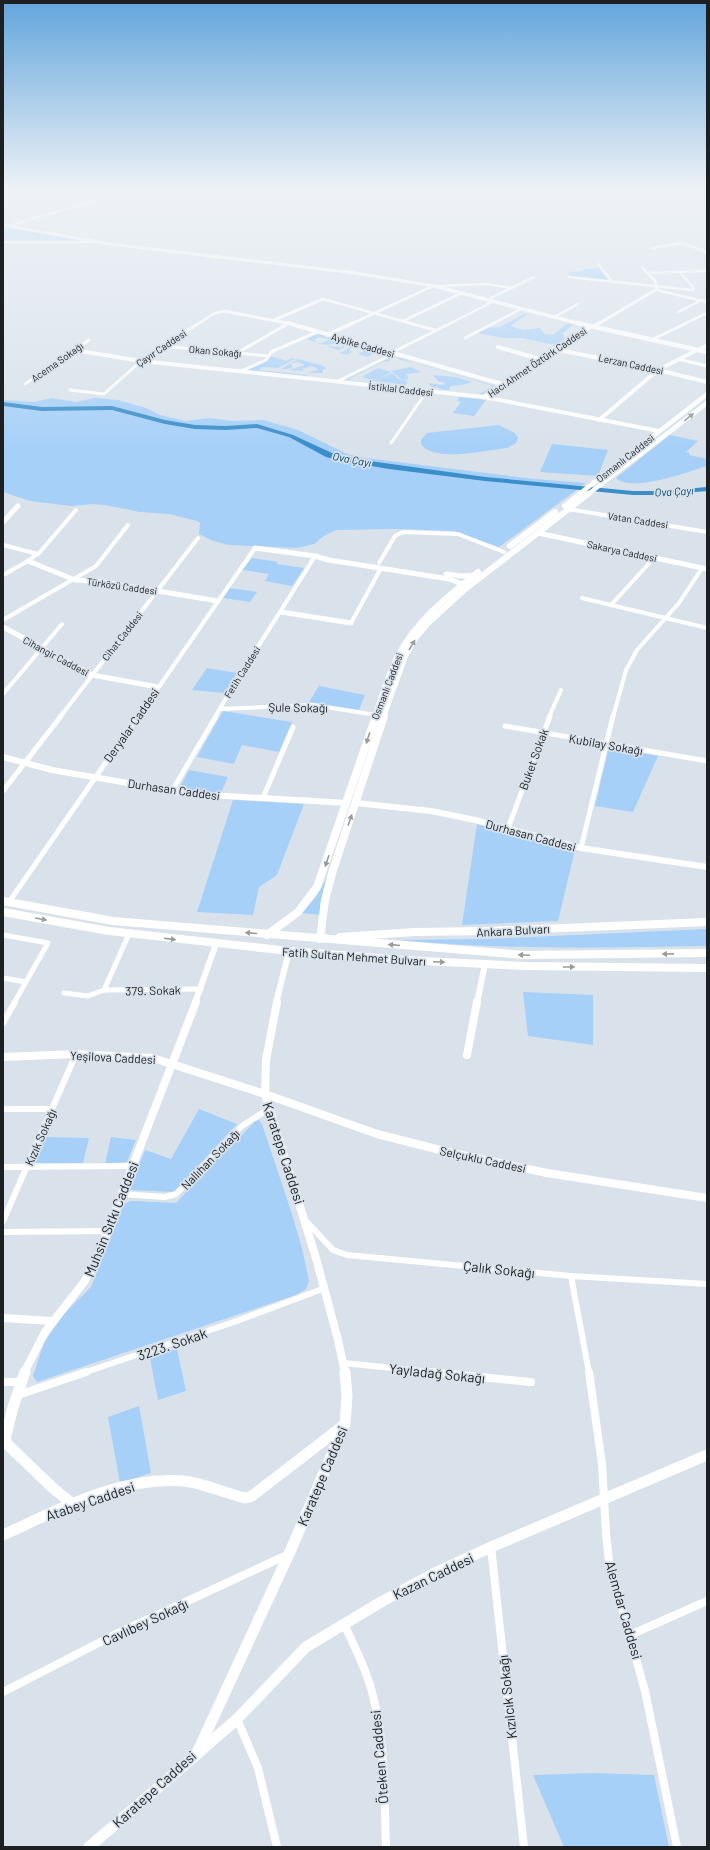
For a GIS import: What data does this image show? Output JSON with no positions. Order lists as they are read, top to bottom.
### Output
{
  "streets": {
    "highway": ["Fatih Sultan Mehmet Bulvarı"],
    "main road": ["Osmanlı Caddesi", "Ankara Bulvarı"],
    "street": [
      "Aybike Caddesi",
      "Çayır Caddesi",
      "Okan Sokağı",
      "Acema Sokağı",
      "Hacı Ahmet Öztürk Caddesi",
      "Lerzan Caddesi",
      "İstiklal Caddesi",
      "Vatan Caddesi",
      "Sakarya Caddesi",
      "Türközü Caddesi",
      "Cihat Caddesi",
      "Cihangir Caddesi",
      "Fetih Caddesi",
      "Şule Sokağı",
      "Deryalar Caddesi",
      "Kubilay Sokağı",
      "Buket Sokak",
      "Durhasan Caddesi",
      "379. Sokak",
      "Yeşilova Caddesi",
      "Kızık Sokağı",
      "Karatepe Caddesi",
      "Nallıhan Sokağı",
      "Selçuklu Caddesi",
      "Muhsin Sıtkı Caddesi",
      "Çalık Sokağı",
      "3223. Sokak",
      "Yayladağ Sokağı",
      "Atabey Caddesi",
      "Kazan Caddesi",
      "Alemdar Caddesi",
      "Cavlıbey Sokağı",
      "Kızılcık Sokağı",
      "Öteken Caddesi"
    ]
  },
  "crossings": [
    ["Aybike Caddesi", "Çayır Caddesi"],
    ["Aybike Caddesi", "Hacı Ahmet Öztürk Caddesi"],
    ["Çayır Caddesi", "Okan Sokağı"],
    ["Çayır Caddesi", "İstiklal Caddesi"],
    ["Acema Sokağı", "İstiklal Caddesi"],
    ["Hacı Ahmet Öztürk Caddesi", "Lerzan Caddesi"],
    ["Hacı Ahmet Öztürk Caddesi", "İstiklal Caddesi"],
    ["İstiklal Caddesi", "Osmanlı Caddesi"],
    ["Osmanlı Caddesi", "Vatan Caddesi"],
    ["Osmanlı Caddesi", "Sakarya Caddesi"],
    ["Osmanlı Caddesi", "Şule Sokağı"],
    ["Osmanlı Caddesi", "Durhasan Caddesi"],
    ["Osmanlı Caddesi", "Ankara Bulvarı"],
    ["Osmanlı Caddesi", "Fatih Sultan Mehmet Bulvarı"],
    ["Türközü Caddesi", "Cihat Caddesi"],
    ["Türközü Caddesi", "Deryalar Caddesi"],
    ["Cihat Caddesi", "Cihangir Caddesi"],
    ["Cihat Caddesi", "Durhasan Caddesi"],
    ["Cihangir Caddesi", "Deryalar Caddesi"],
    ["Fetih Caddesi", "Şule Sokağı"],
    ["Fetih Caddesi", "Durhasan Caddesi"],
    ["Deryalar Caddesi", "Durhasan Caddesi"],
    ["Deryalar Caddesi", "Fatih Sultan Mehmet Bulvarı"],
    ["Kubilay Sokağı", "Buket Sokak"],
    ["Buket Sokak", "Durhasan Caddesi"],
    ["Ankara Bulvarı", "Fatih Sultan Mehmet Bulvarı"],
    ["Fatih Sultan Mehmet Bulvarı", "Karatepe Caddesi"],
    ["Fatih Sultan Mehmet Bulvarı", "Muhsin Sıtkı Caddesi"],
    ["379. Sokak", "Muhsin Sıtkı Caddesi"],
    ["Yeşilova Caddesi", "Kızık Sokağı"],
    ["Yeşilova Caddesi", "Karatepe Caddesi"],
    ["Yeşilova Caddesi", "Selçuklu Caddesi"],
    ["Yeşilova Caddesi", "Muhsin Sıtkı Caddesi"],
    ["Karatepe Caddesi", "Nallıhan Sokağı"],
    ["Karatepe Caddesi", "Selçuklu Caddesi"],
    ["Karatepe Caddesi", "Çalık Sokağı"],
    ["Karatepe Caddesi", "3223. Sokak"],
    ["Karatepe Caddesi", "Yayladağ Sokağı"],
    ["Karatepe Caddesi", "Atabey Caddesi"],
    ["Karatepe Caddesi", "Kazan Caddesi"],
    ["Karatepe Caddesi", "Cavlıbey Sokağı"],
    ["Nallıhan Sokağı", "Muhsin Sıtkı Caddesi"],
    ["Muhsin Sıtkı Caddesi", "3223. Sokak"],
    ["Muhsin Sıtkı Caddesi", "Atabey Caddesi"],
    ["Çalık Sokağı", "Alemdar Caddesi"],
    ["Kazan Caddesi", "Alemdar Caddesi"],
    ["Kazan Caddesi", "Kızılcık Sokağı"],
    ["Kazan Caddesi", "Öteken Caddesi"]
  ],
  "water": ["Ova Çayı"]
}
